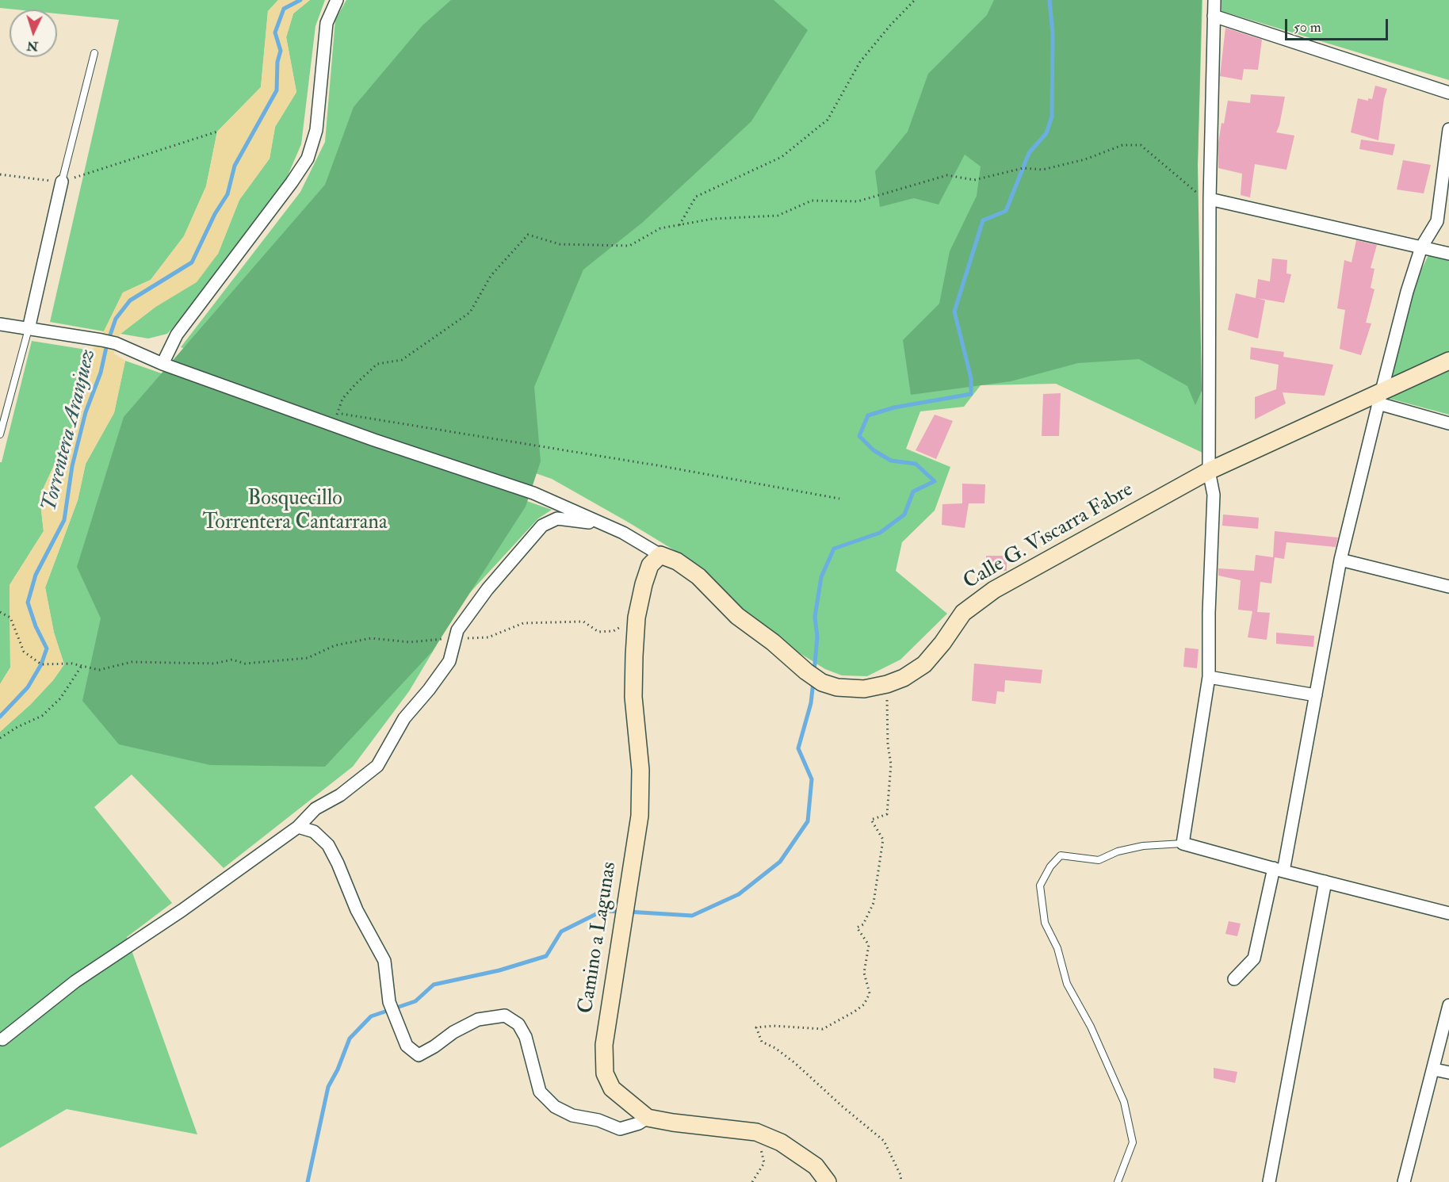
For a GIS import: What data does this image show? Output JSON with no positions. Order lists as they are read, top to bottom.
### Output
{
  "streets": {
    "street": ["Calle G. Viscarra Fabre", "Camino a Lagunas"]
  },
  "crossings": [
    ["Calle G. Viscarra Fabre", "Camino a Lagunas"]
  ],
  "water": ["Torrentera Aranjuez"],
  "parks": ["Bosquecillo Torrentera Cantarrana"],
  "scale_bar": "50 m",
  "north": "bottom"
}
